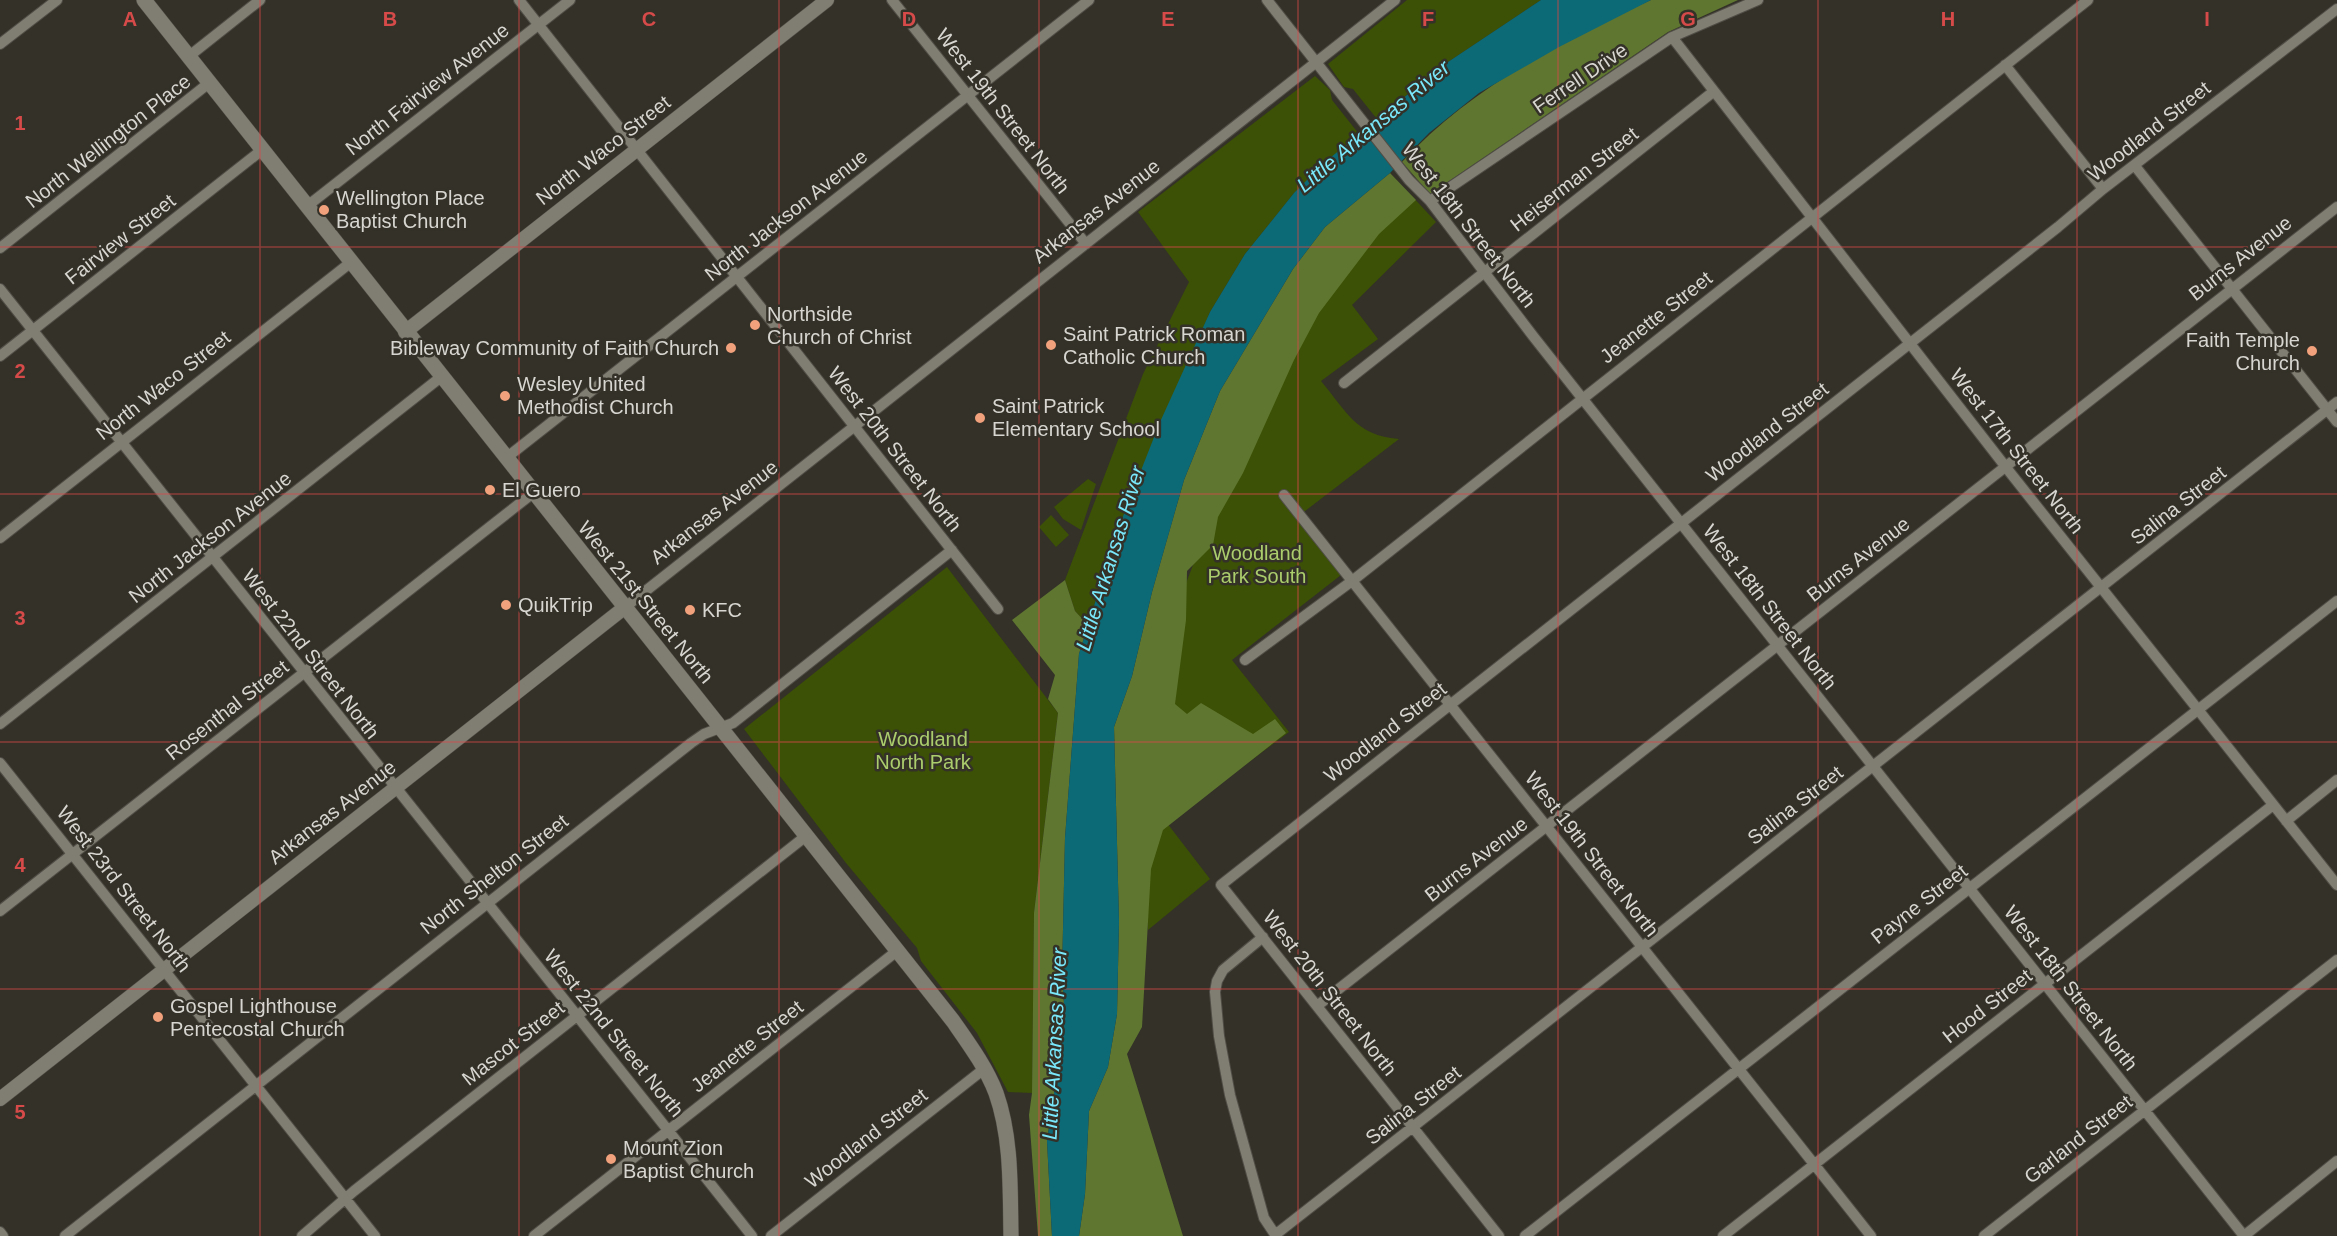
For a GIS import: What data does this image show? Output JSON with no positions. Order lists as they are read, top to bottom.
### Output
{
  "streets": {
    "main road": ["West 21st Street North"],
    "street": [
      "Ferrell Drive",
      "North Fairview Avenue",
      "West 19th Street North",
      "Woodland Street",
      "North Wellington Place",
      "North Waco Street",
      "Heiserman Street",
      "Arkansas Avenue",
      "North Jackson Avenue",
      "West 18th Street North",
      "Fairview Street",
      "Burns Avenue",
      "Jeanette Street",
      "West 20th Street North",
      "West 17th Street North",
      "Salina Street",
      "West 22nd Street North",
      "Rosenthal Street",
      "North Shelton Street",
      "West 23rd Street North",
      "Payne Street",
      "Hood Street",
      "Mascot Street",
      "Garland Street"
    ]
  },
  "crossings": [
    ["Ferrell Drive", "West 18th Street North"],
    ["Ferrell Drive", "West 17th Street North"],
    ["North Fairview Avenue", "West 20th Street North"],
    ["North Fairview Avenue", "West 21st Street North"],
    ["West 19th Street North", "Woodland Street"],
    ["West 19th Street North", "Arkansas Avenue"],
    ["West 19th Street North", "North Jackson Avenue"],
    ["West 19th Street North", "Burns Avenue"],
    ["West 19th Street North", "Jeanette Street"],
    ["West 19th Street North", "Salina Street"],
    ["West 19th Street North", "Payne Street"],
    ["West 19th Street North", "Hood Street"],
    ["Woodland Street", "West 18th Street North"],
    ["Woodland Street", "West 20th Street North"],
    ["Woodland Street", "West 17th Street North"],
    ["Woodland Street", "West 21st Street North"],
    ["North Wellington Place", "West 21st Street North"],
    ["North Waco Street", "West 20th Street North"],
    ["North Waco Street", "West 21st Street North"],
    ["North Waco Street", "West 22nd Street North"],
    ["Heiserman Street", "West 18th Street North"],
    ["Heiserman Street", "West 17th Street North"],
    ["Arkansas Avenue", "West 18th Street North"],
    ["Arkansas Avenue", "West 20th Street North"],
    ["Arkansas Avenue", "West 21st Street North"],
    ["Arkansas Avenue", "West 22nd Street North"],
    ["Arkansas Avenue", "West 23rd Street North"],
    ["North Jackson Avenue", "West 20th Street North"],
    ["North Jackson Avenue", "West 21st Street North"],
    ["North Jackson Avenue", "West 22nd Street North"],
    ["West 18th Street North", "Burns Avenue"],
    ["West 18th Street North", "Jeanette Street"],
    ["West 18th Street North", "Salina Street"],
    ["West 18th Street North", "Payne Street"],
    ["West 18th Street North", "Hood Street"],
    ["West 18th Street North", "Garland Street"],
    ["Fairview Street", "West 21st Street North"],
    ["Fairview Street", "West 22nd Street North"],
    ["Burns Avenue", "West 20th Street North"],
    ["Burns Avenue", "West 17th Street North"],
    ["Jeanette Street", "West 17th Street North"],
    ["Jeanette Street", "West 21st Street North"],
    ["Jeanette Street", "West 22nd Street North"],
    ["West 20th Street North", "Salina Street"],
    ["West 20th Street North", "North Shelton Street"],
    ["West 17th Street North", "Salina Street"],
    ["West 17th Street North", "Payne Street"],
    ["West 17th Street North", "Hood Street"],
    ["West 21st Street North", "Rosenthal Street"],
    ["West 21st Street North", "North Shelton Street"],
    ["West 21st Street North", "Mascot Street"],
    ["West 22nd Street North", "Rosenthal Street"],
    ["West 22nd Street North", "North Shelton Street"],
    ["West 22nd Street North", "Mascot Street"],
    ["Rosenthal Street", "West 23rd Street North"],
    ["North Shelton Street", "West 23rd Street North"],
    ["West 23rd Street North", "Mascot Street"]
  ],
  "water": ["Little Arkansas River"],
  "parks": ["Woodland Park South", "Woodland North Park"],
  "places": [
    "Wellington Place Baptist Church",
    "Northside Church of Christ",
    "Saint Patrick Roman Catholic Church",
    "Bibleway Community of Faith Church",
    "Faith Temple Church",
    "Wesley United Methodist Church",
    "Saint Patrick Elementary School",
    "El Guero",
    "QuikTrip",
    "KFC",
    "Gospel Lighthouse Pentecostal Church",
    "Mount Zion Baptist Church"
  ],
  "grid": {
    "columns": [
      "A",
      "B",
      "C",
      "D",
      "E",
      "F",
      "G",
      "H",
      "I"
    ],
    "rows": [
      "1",
      "2",
      "3",
      "4",
      "5"
    ]
  }
}
